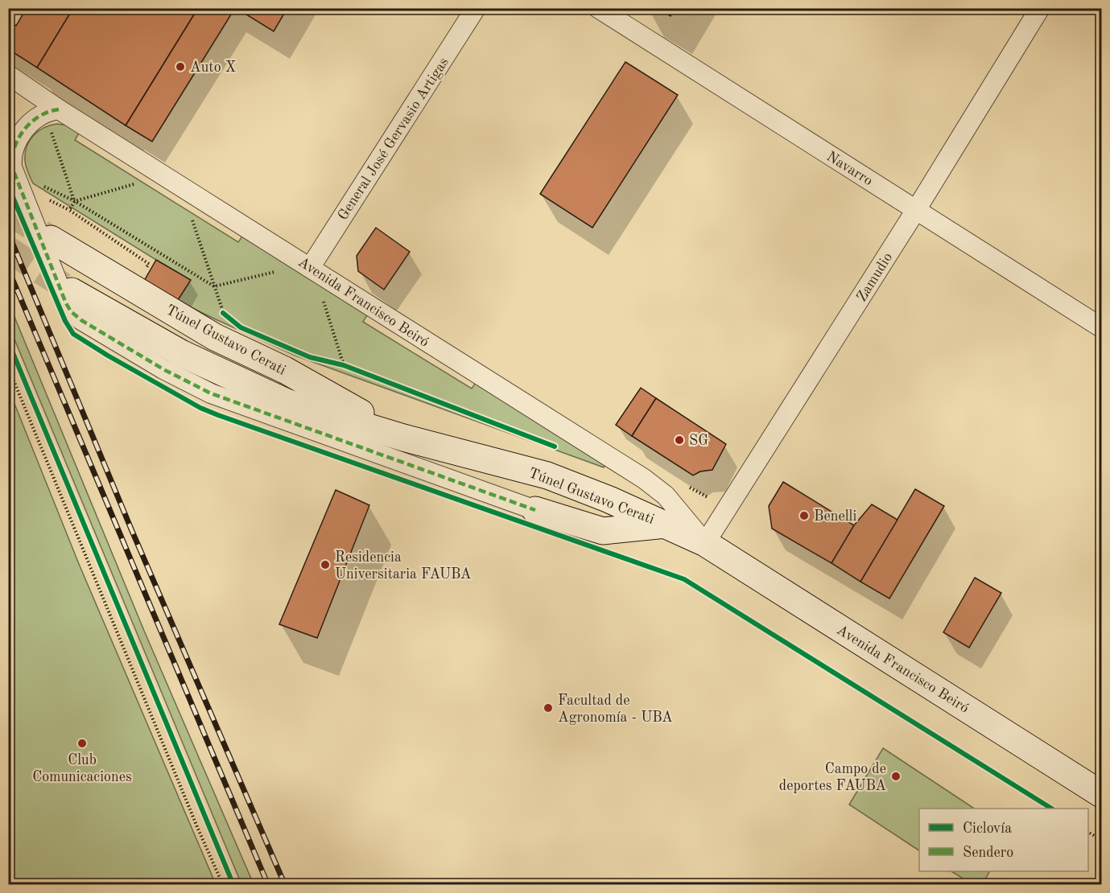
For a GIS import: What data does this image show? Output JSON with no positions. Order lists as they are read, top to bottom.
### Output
{
  "streets": {
    "main road": ["Avenida Francisco Beiró", "Túnel Gustavo Cerati"],
    "street": ["General José Gervasio Artigas", "Navarro", "Zamudio"]
  },
  "crossings": [
    ["General José Gervasio Artigas", "Avenida Francisco Beiró"],
    ["Navarro", "Zamudio"],
    ["Zamudio", "Avenida Francisco Beiró"],
    ["Avenida Francisco Beiró", "Túnel Gustavo Cerati"]
  ],
  "places": [
    "Auto X",
    "SG",
    "Benelli",
    "Residencia Universitaria FAUBA",
    "Facultad de Agronomía - UBA",
    "Club Comunicaciones",
    "Campo de deportes FAUBA"
  ],
  "legend": ["Ciclovía", "Sendero"]
}
